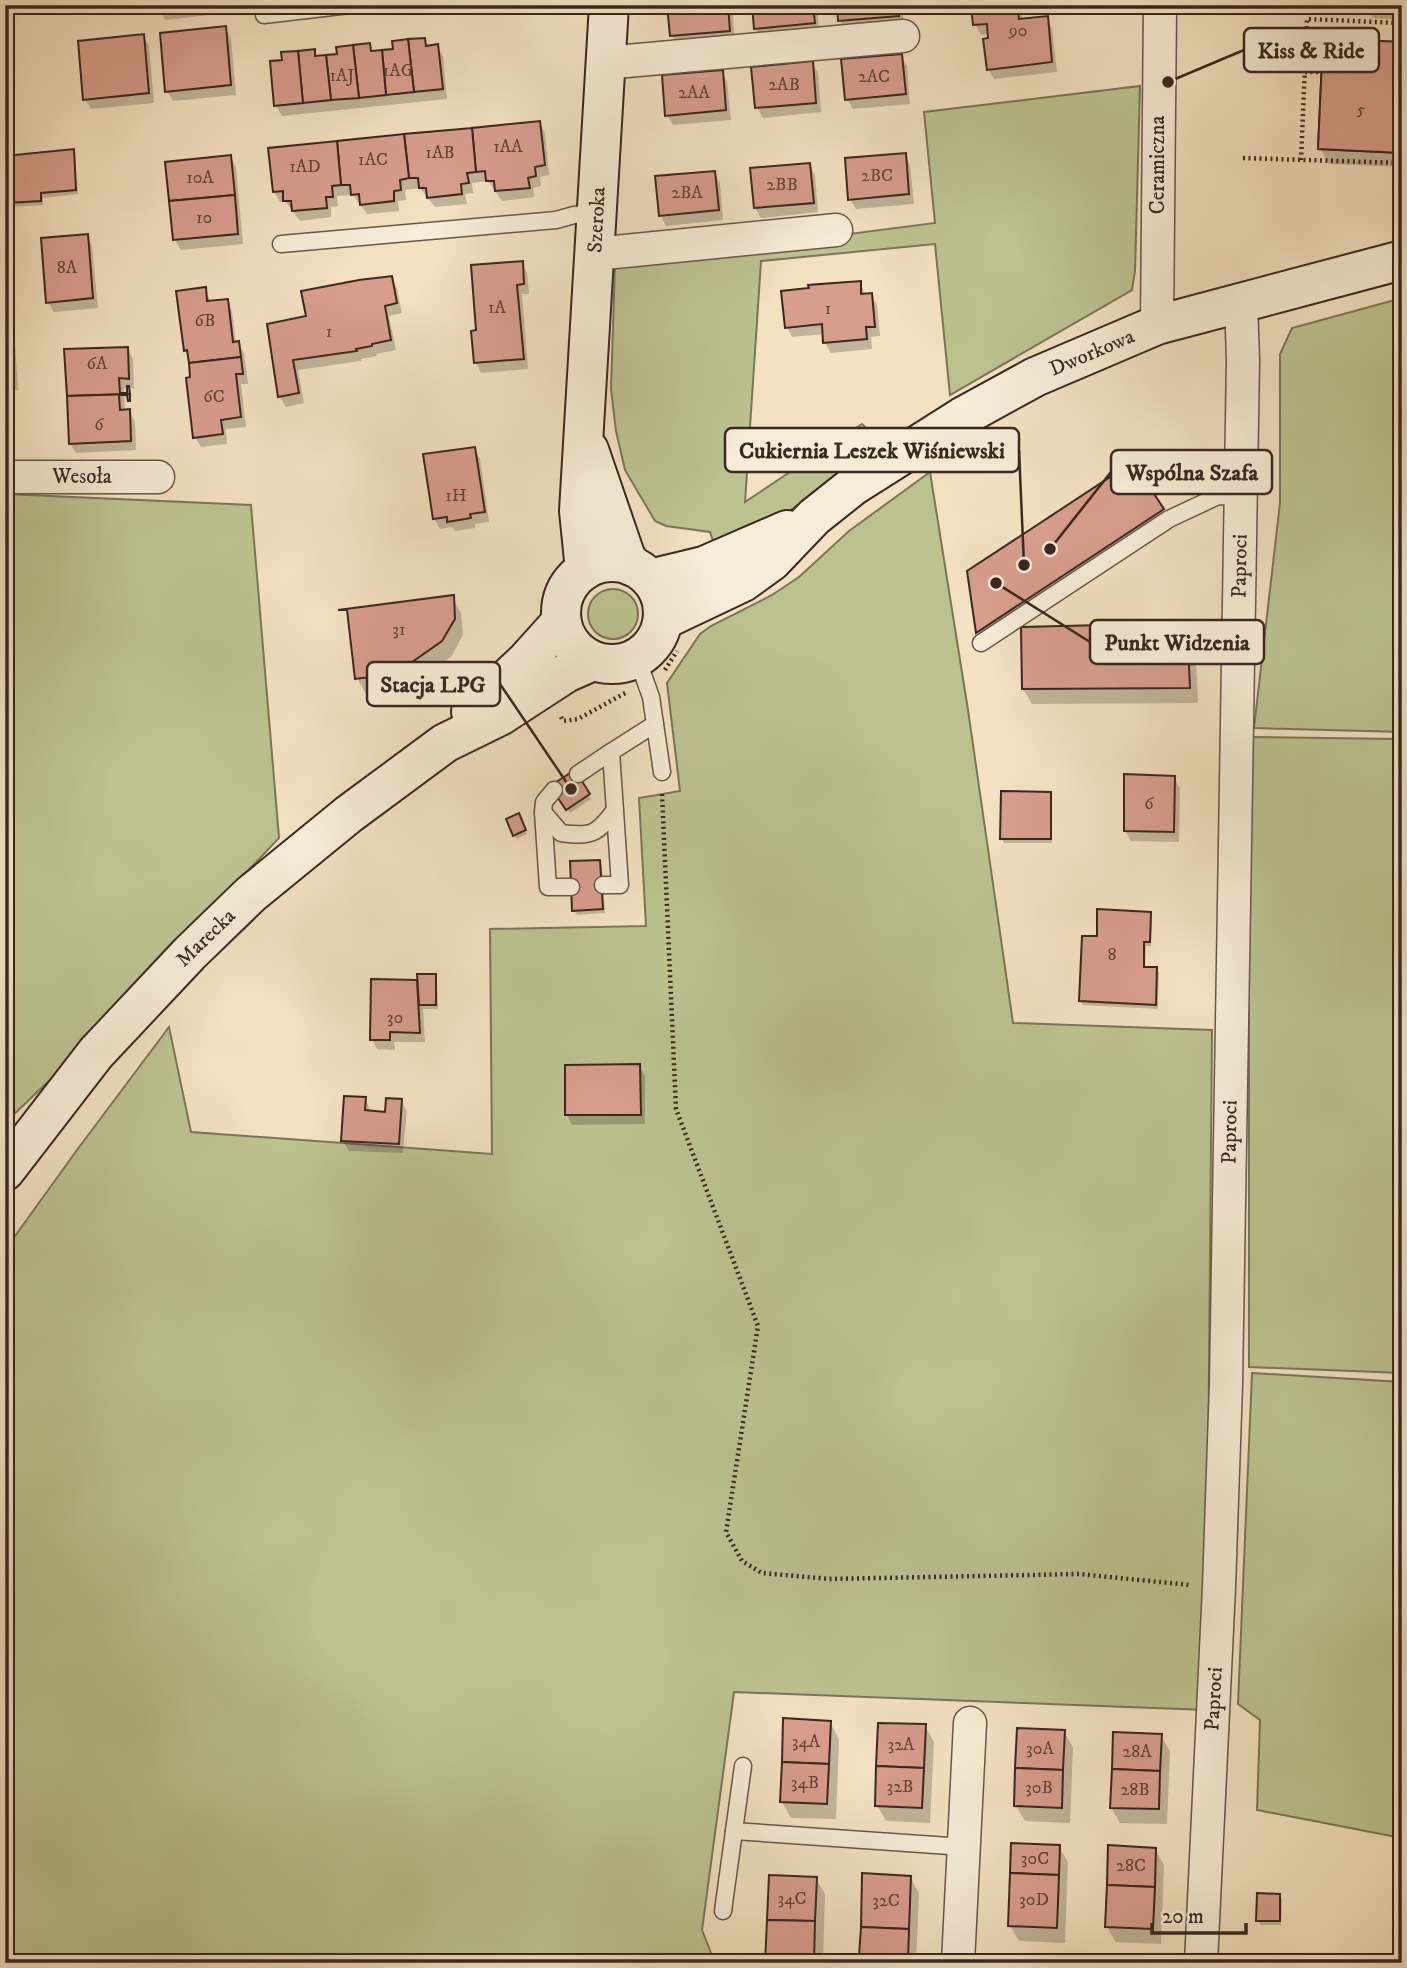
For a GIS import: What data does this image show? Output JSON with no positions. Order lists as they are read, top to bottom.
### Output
{
  "streets": {
    "street": [
      "Ceramiczna",
      "Szeroka",
      "Dworkowa",
      "Wesoła",
      "Paproci",
      "Marecka"
    ]
  },
  "crossings": [
    ["Ceramiczna", "Dworkowa"],
    ["Szeroka", "Dworkowa"],
    ["Szeroka", "Marecka"],
    ["Dworkowa", "Paproci"],
    ["Dworkowa", "Marecka"]
  ],
  "places": [
    "Kiss & Ride",
    "Wspólna Szafa",
    "Cukiernia Leszek Wiśniewski",
    "Punkt Widzenia",
    "Stacja LPG"
  ],
  "house_numbers": [
    "90",
    "1AG",
    "1AJ",
    "2AC",
    "2AB",
    "2AA",
    "5",
    "1AA",
    "1AB",
    "1AC",
    "1AD",
    "2BC",
    "10A",
    "2BB",
    "2BA",
    "10",
    "8A",
    "1A",
    "1",
    "6B",
    "1",
    "6A",
    "6C",
    "6",
    "1H",
    "31",
    "6",
    "8",
    "30",
    "34A",
    "32A",
    "30A",
    "28A",
    "34B",
    "32B",
    "30B",
    "28B",
    "30C",
    "28C",
    "34C",
    "30D",
    "32C"
  ],
  "scale_bar": "20 m"
}
